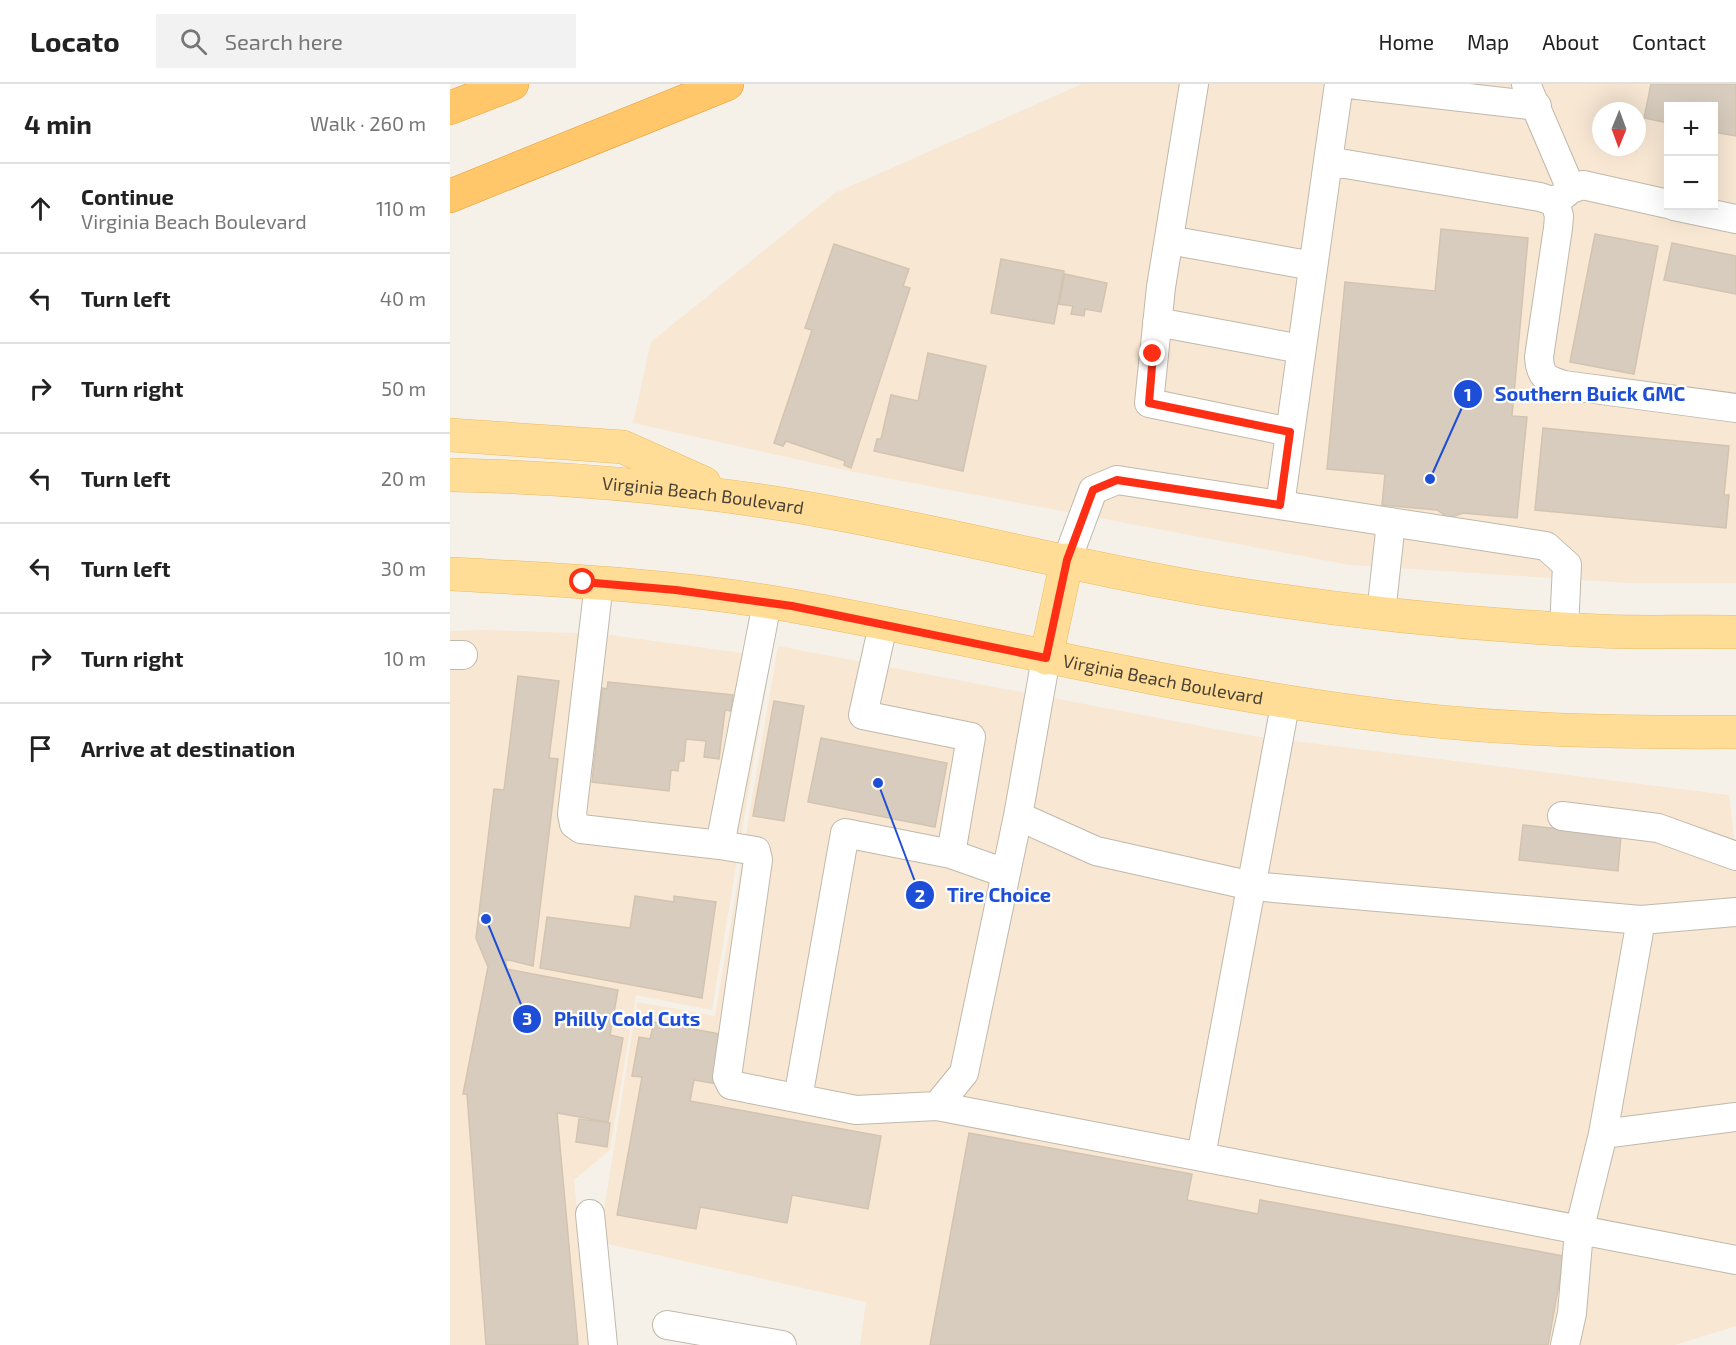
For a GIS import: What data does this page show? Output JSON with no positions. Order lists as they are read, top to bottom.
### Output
{
  "streets": {
    "main road": ["Virginia Beach Boulevard"]
  },
  "places": ["Southern Buick GMC", "Tire Choice", "Philly Cold Cuts"],
  "north": "bottom",
  "page": {
    "header": "Locato",
    "search": "Search here",
    "nav": [
      "Home",
      "Map",
      "About",
      "Contact"
    ],
    "heading": ["4 min", "Walk · 260 m"],
    "map_buttons": ["+", "−"],
    "list": [
      ["Continue", "Virginia Beach Boulevard", "110 m"],
      ["Turn left", "40 m"],
      ["Turn right", "50 m"],
      ["Turn left", "20 m"],
      ["Turn left", "30 m"],
      ["Turn right", "10 m"],
      "Arrive at destination"
    ]
  }
}
